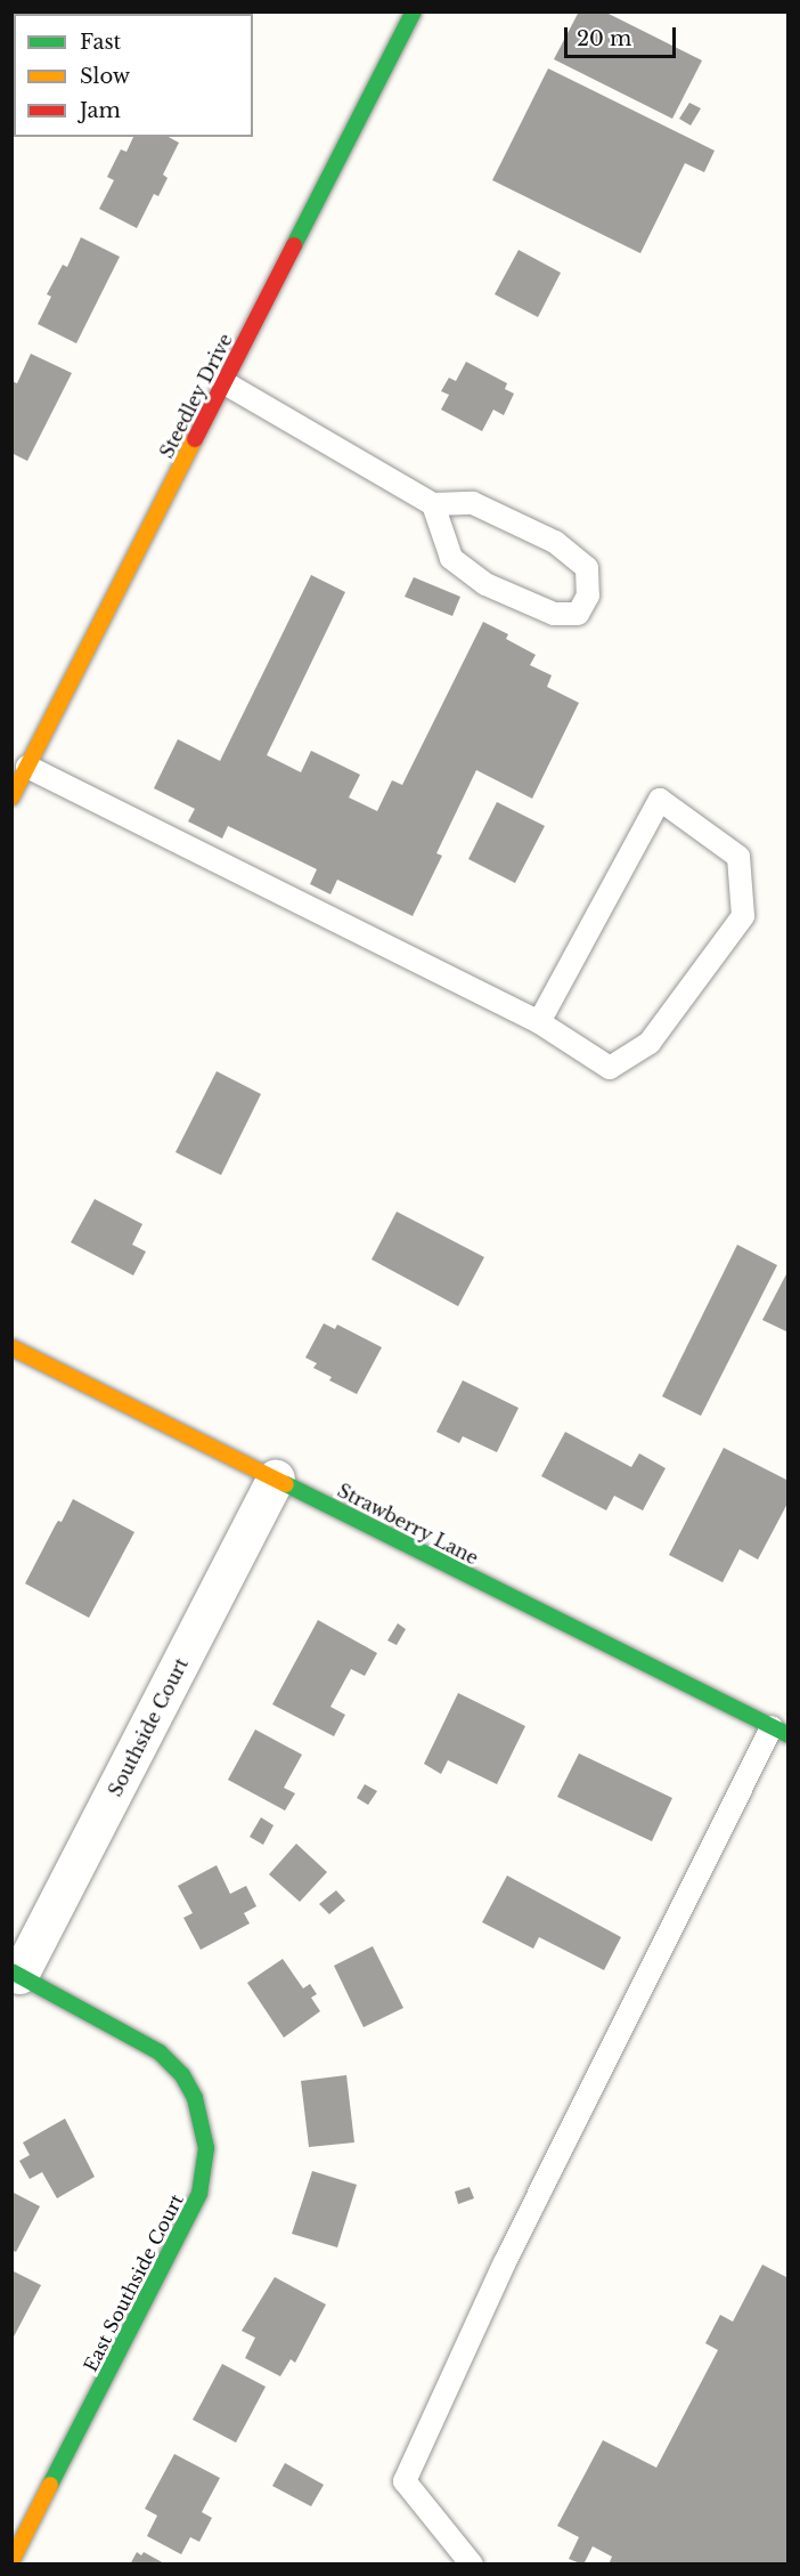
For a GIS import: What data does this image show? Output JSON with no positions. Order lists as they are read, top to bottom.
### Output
{
  "streets": {
    "street": [
      "Steedley Drive",
      "Strawberry Lane",
      "Southside Court",
      "East Southside Court"
    ]
  },
  "crossings": [
    ["Strawberry Lane", "Southside Court"],
    ["Southside Court", "East Southside Court"]
  ],
  "legend": ["Fast", "Slow", "Jam"],
  "scale_bar": "20 m"
}
